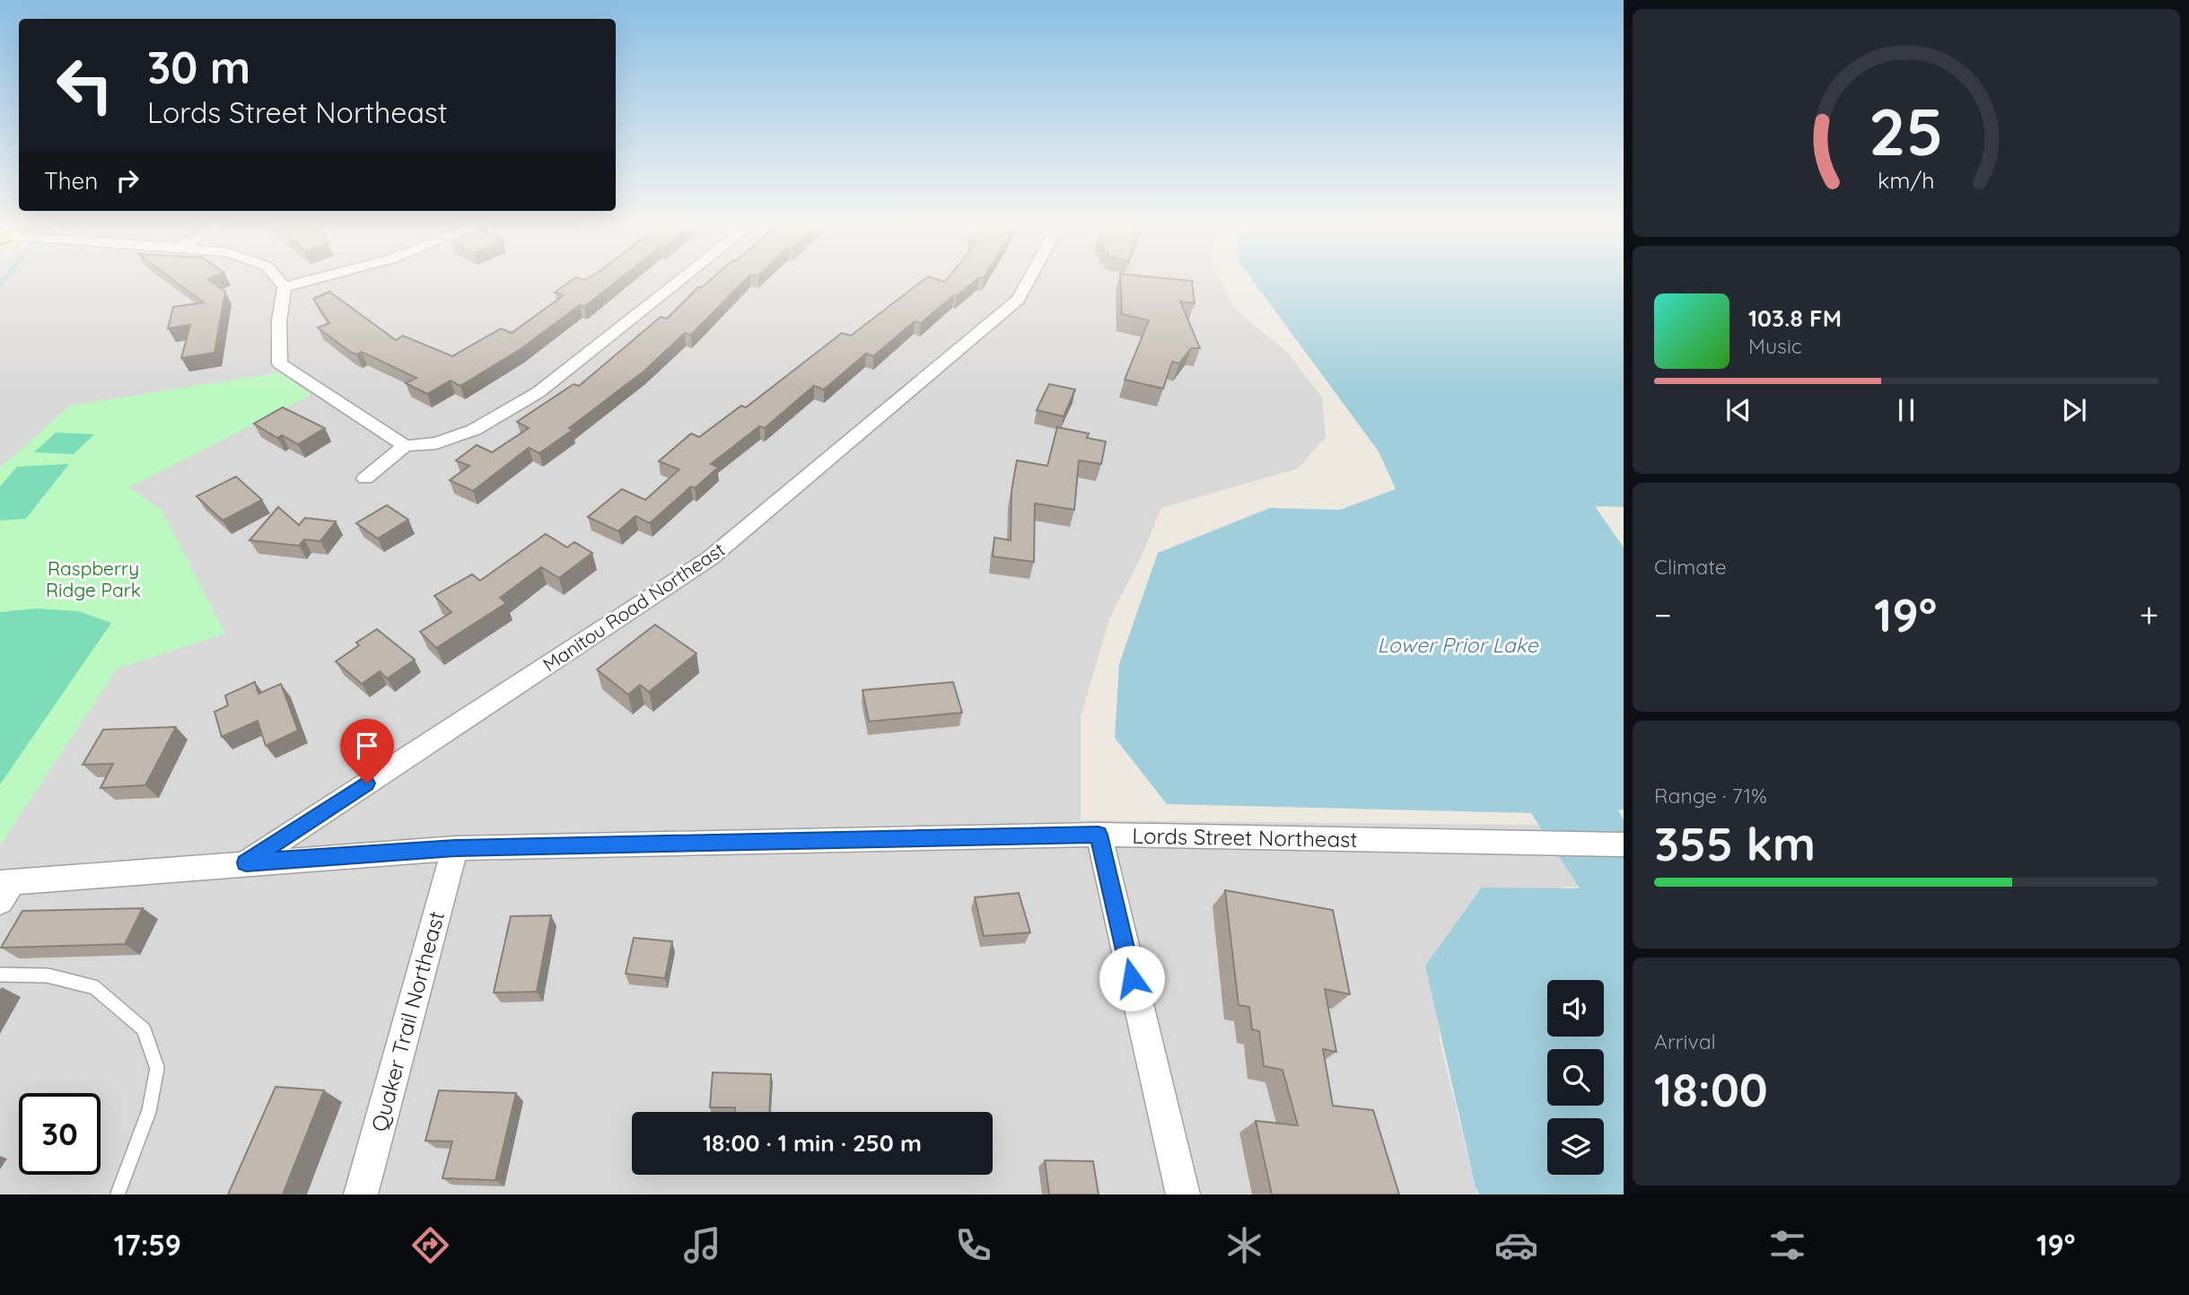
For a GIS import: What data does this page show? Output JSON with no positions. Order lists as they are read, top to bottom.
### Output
{
  "streets": {
    "street": ["Manitou Road Northeast", "Lords Street Northeast", "Quaker Trail Northeast"]
  },
  "crossings": [
    ["Manitou Road Northeast", "Lords Street Northeast"],
    ["Lords Street Northeast", "Quaker Trail Northeast"]
  ],
  "water": ["Lower Prior Lake"],
  "parks": ["Raspberry Ridge Park"],
  "page": {
    "turn": ["30 m", "Lords Street Northeast"],
    "then": "Then",
    "song": ["103.8 FM", "Music"],
    "tile": [
      "Climate",
      ["Range · 71%", "355 km"],
      ["Arrival", "18:00"]
    ],
    "heat": ["−", "19°", "+"],
    "limit": "30",
    "trip": "18:00 · 1 min · 250 m",
    "tabs": ["17:59", "19°"],
    "gauge": ["25", "km/h"]
  }
}
